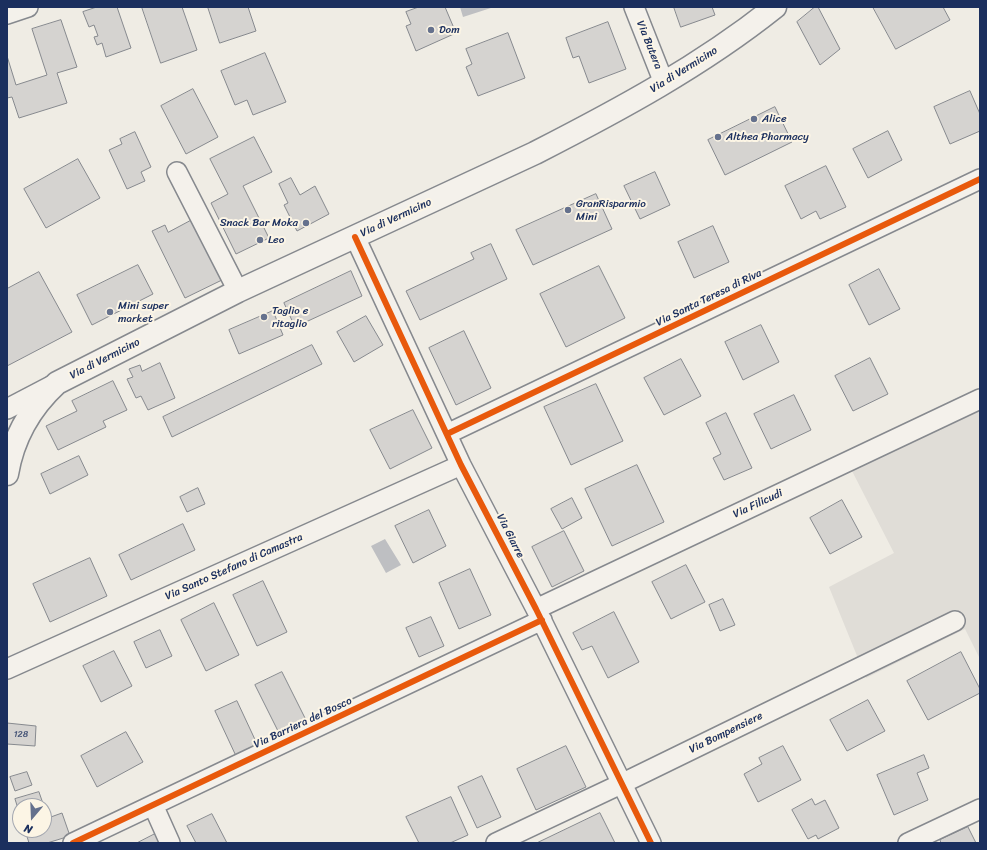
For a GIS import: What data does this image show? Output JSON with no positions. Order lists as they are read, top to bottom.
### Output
{
  "streets": {
    "main road": ["Via di Vermicino"],
    "street": [
      "Via Butera",
      "Via Santa Teresa di Riva",
      "Via Filicudi",
      "Via Giarre",
      "Via Santo Stefano di Camastra",
      "Via Barriera del Bosco",
      "Via Bompensiere"
    ]
  },
  "crossings": [
    ["Via Butera", "Via di Vermicino"],
    ["Via di Vermicino", "Via Giarre"],
    ["Via Santa Teresa di Riva", "Via Giarre"],
    ["Via Filicudi", "Via Giarre"],
    ["Via Filicudi", "Via Barriera del Bosco"],
    ["Via Giarre", "Via Santo Stefano di Camastra"],
    ["Via Giarre", "Via Barriera del Bosco"],
    ["Via Giarre", "Via Bompensiere"]
  ],
  "places": [
    "Dom",
    "Alice",
    "Althea Pharmacy",
    "GranRisparmio Mini",
    "Snack Bar Moka",
    "Leo",
    "Mini super market",
    "Taglio e ritaglio"
  ],
  "house_numbers": ["128"],
  "north": "bottom"
}
